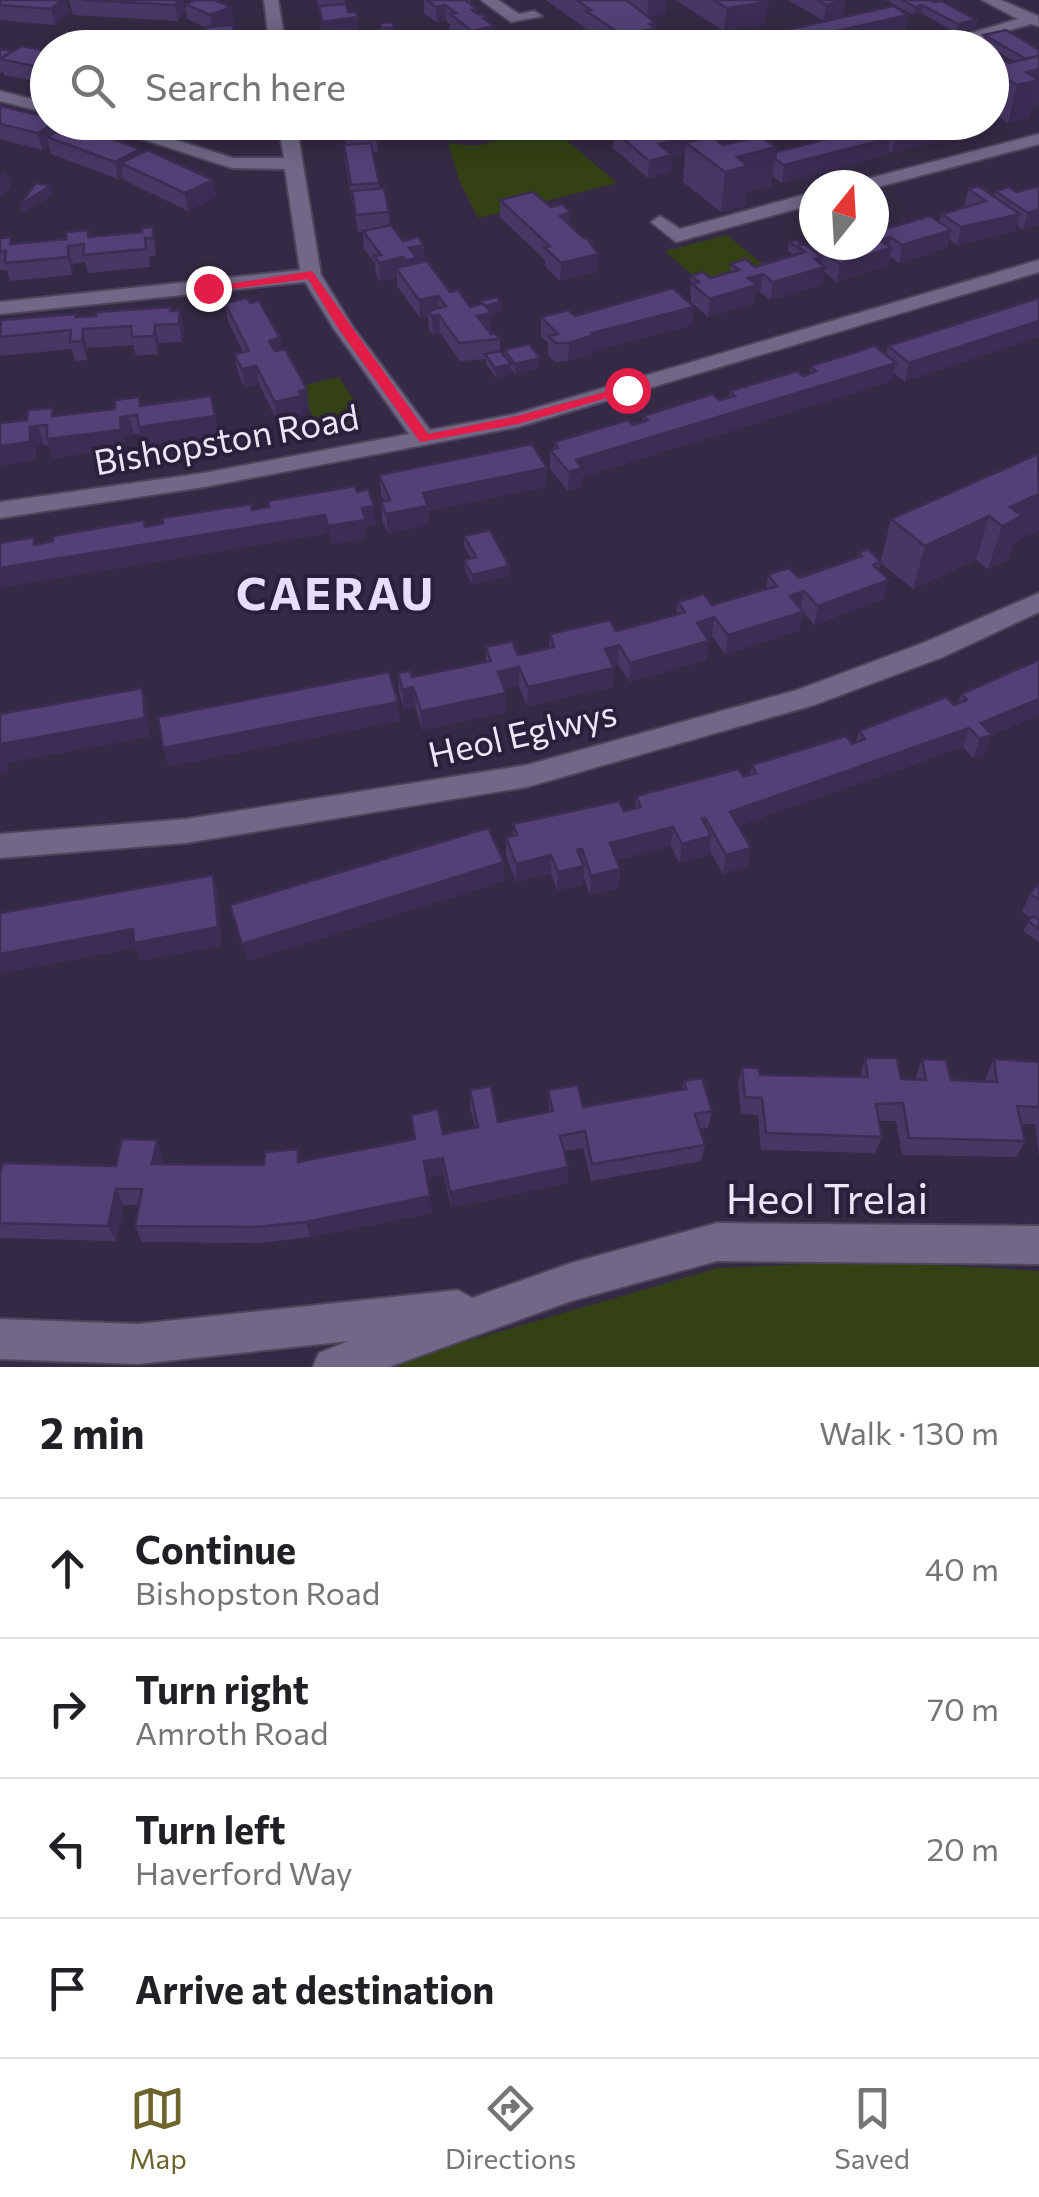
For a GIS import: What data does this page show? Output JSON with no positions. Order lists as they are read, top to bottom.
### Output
{
  "streets": {
    "street": ["Bishopston Road", "Heol Eglwys", "Heol Trelai"]
  },
  "districts": ["CAERAU"],
  "north": "top",
  "page": {
    "search": "Search here",
    "heading": ["2 min", "Walk · 130 m"],
    "list": [
      ["Continue", "Bishopston Road", "40 m"],
      ["Turn right", "Amroth Road", "70 m"],
      ["Turn left", "Haverford Way", "20 m"],
      "Arrive at destination"
    ],
    "nav": ["Map", "Directions", "Saved"]
  }
}
